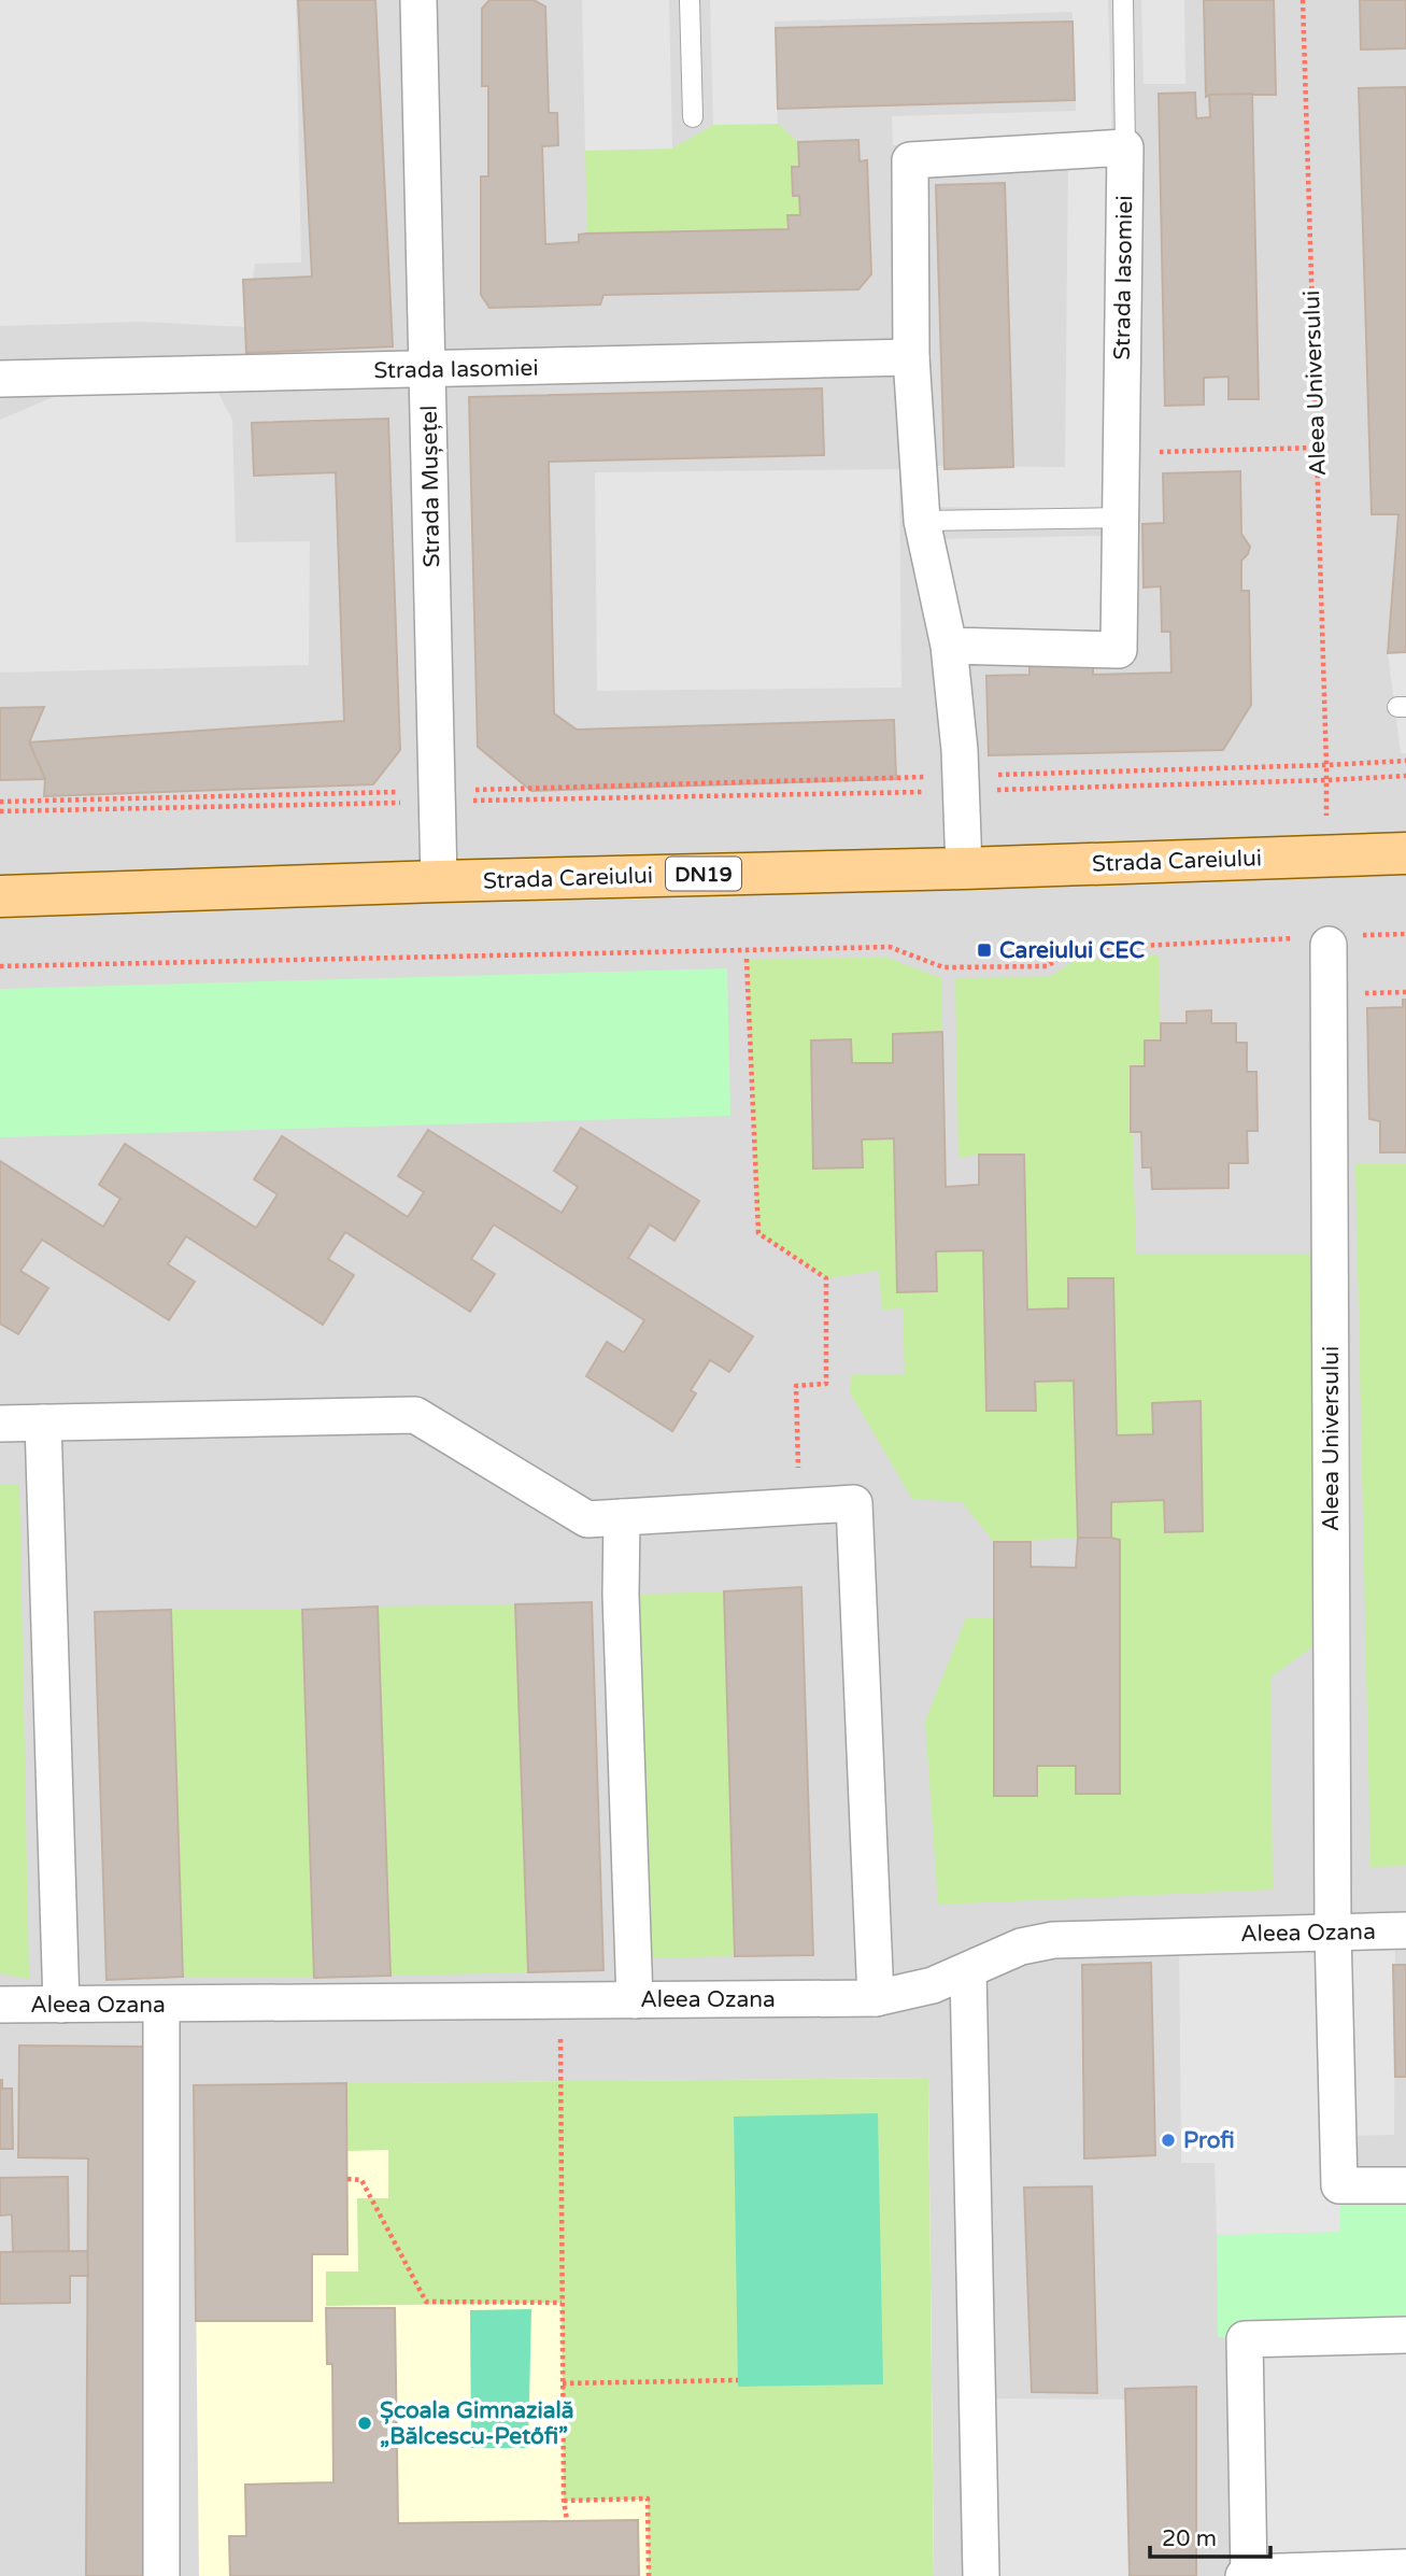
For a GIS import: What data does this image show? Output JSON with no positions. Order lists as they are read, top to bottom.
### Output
{
  "streets": {
    "main road": ["Strada Careiului", "DN19"],
    "street": [
      "Strada Iasomiei",
      "Aleea Universului",
      "Strada Mușețel",
      "Aleea Ozana"
    ]
  },
  "crossings": [
    ["Strada Iasomiei", "Strada Mușețel"],
    ["Aleea Universului", "Aleea Ozana"],
    ["Strada Mușețel", "Strada Careiului"]
  ],
  "places": {
    "transit": ["Careiului CEC"],
    "other": ["Profi", "Școala Gimnazială „Bălcescu-Petőfi”"]
  },
  "scale_bar": "20 m"
}
